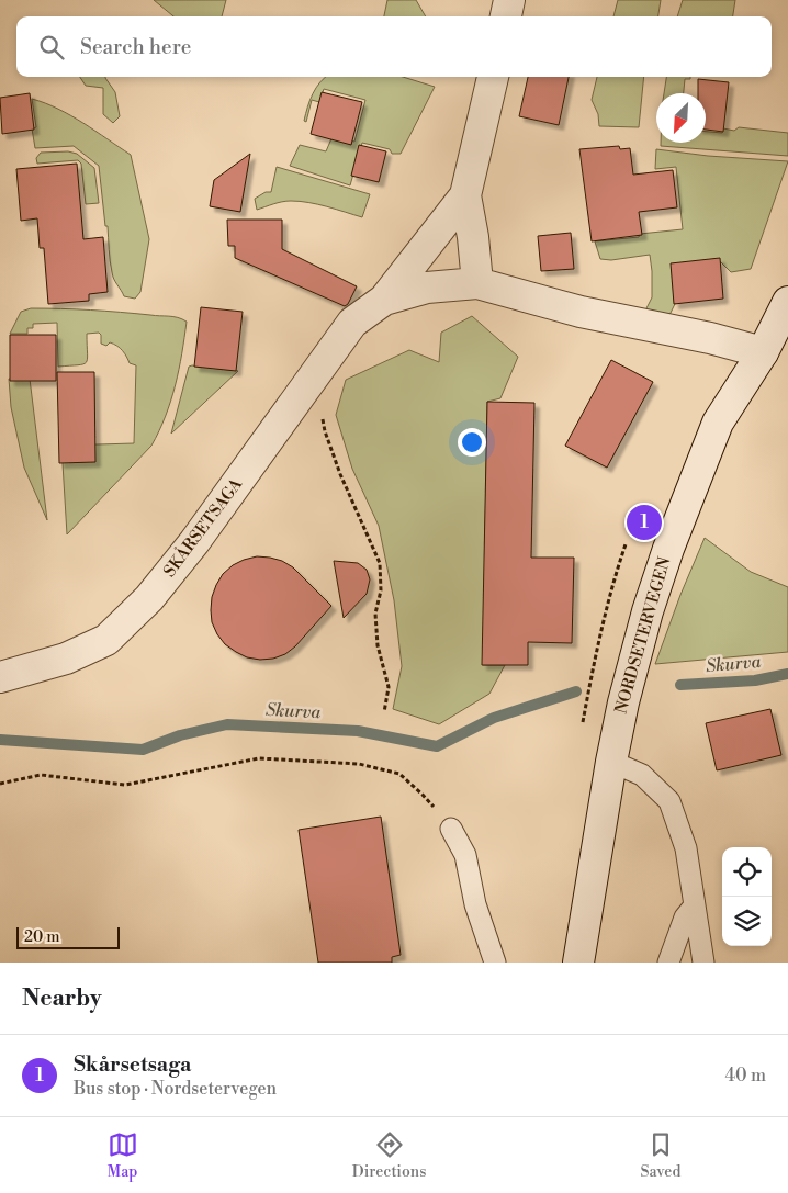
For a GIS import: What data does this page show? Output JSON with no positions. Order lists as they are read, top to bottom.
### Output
{
  "streets": {
    "street": ["SKÅRSETSAGA", "NORDSETERVEGEN"]
  },
  "crossings": [
    ["SKÅRSETSAGA", "NORDSETERVEGEN"]
  ],
  "water": ["Skurva"],
  "scale_bar": "20 m",
  "north": "bottom left",
  "page": {
    "search": "Search here",
    "pins": "1",
    "scale": "20 m",
    "heading": "Nearby",
    "list": [
      {
        "mark": "1",
        "name": "Skårsetsaga",
        "note": "Bus stop · Nordsetervegen",
        "value": "40 m"
      }
    ],
    "nav": ["Map", "Directions", "Saved"]
  }
}
